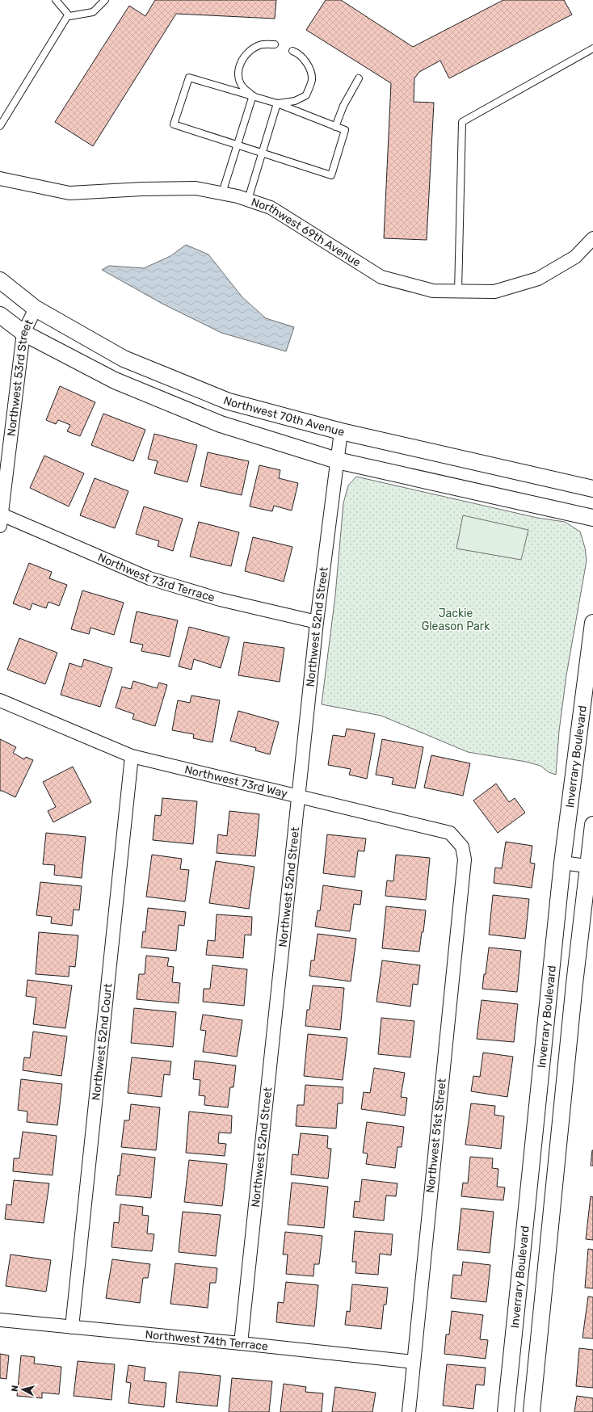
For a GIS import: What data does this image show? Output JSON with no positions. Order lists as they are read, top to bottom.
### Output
{
  "streets": {
    "street": [
      "Northwest 69th Avenue",
      "Northwest 53rd Street",
      "Northwest 70th Avenue",
      "Northwest 73rd Terrace",
      "Northwest 52nd Street",
      "Inverrary Boulevard",
      "Northwest 73rd Way",
      "Northwest 52nd Court",
      "Northwest 51st Street",
      "Northwest 74th Terrace"
    ]
  },
  "crossings": [
    ["Northwest 53rd Street", "Northwest 70th Avenue"],
    ["Northwest 53rd Street", "Northwest 73rd Terrace"],
    ["Northwest 70th Avenue", "Northwest 52nd Street"],
    ["Northwest 73rd Terrace", "Northwest 52nd Street"],
    ["Northwest 52nd Street", "Northwest 73rd Way"],
    ["Northwest 52nd Street", "Northwest 74th Terrace"],
    ["Northwest 73rd Way", "Northwest 52nd Court"],
    ["Northwest 73rd Way", "Northwest 51st Street"],
    ["Northwest 52nd Court", "Northwest 74th Terrace"],
    ["Northwest 51st Street", "Northwest 74th Terrace"]
  ],
  "parks": ["Jackie Gleason Park"],
  "north": "left"
}
